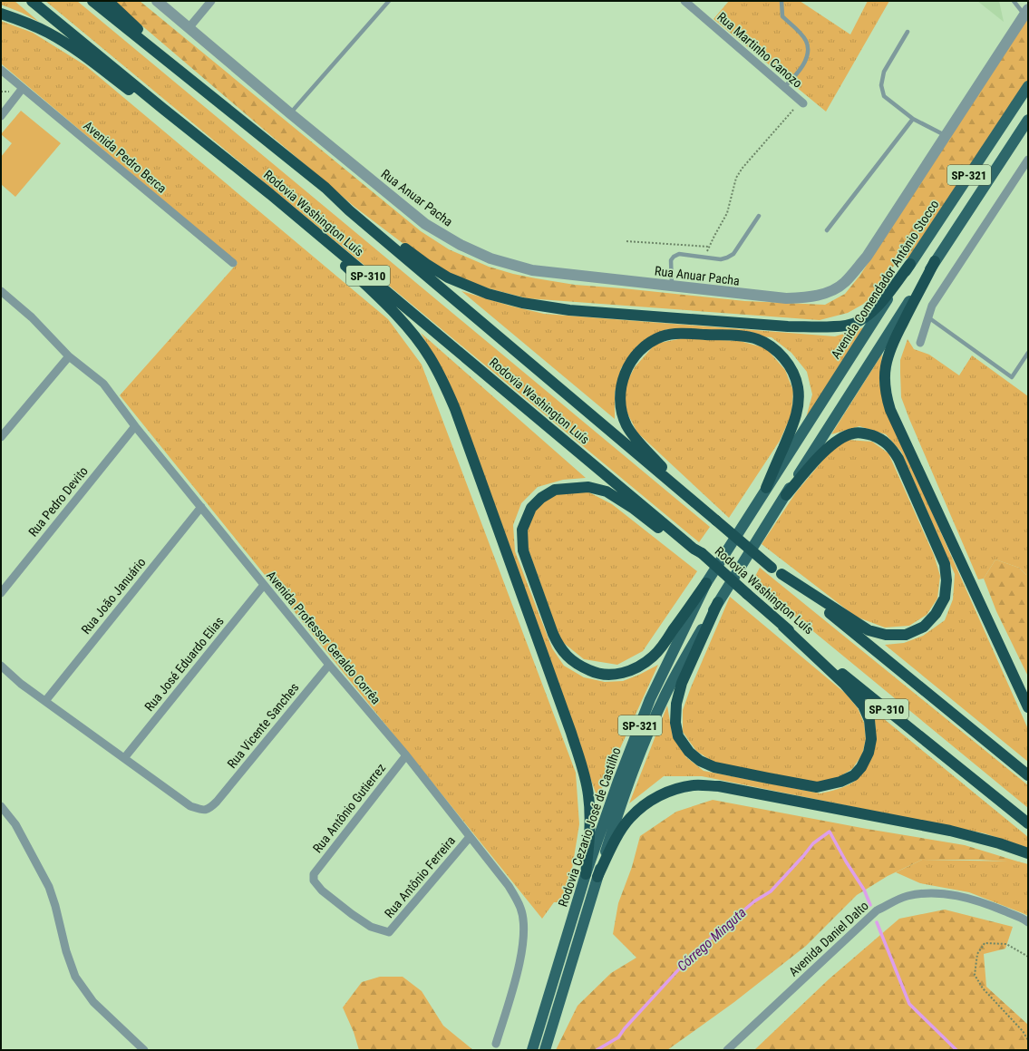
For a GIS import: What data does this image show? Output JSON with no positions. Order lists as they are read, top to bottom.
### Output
{
  "streets": {
    "highway": ["Rodovia Washington Luís", "SP-310"],
    "main road": ["SP-321", "Avenida Comendador Antônio Stocco", "Rodovia Cezario José de Castilho"],
    "street": [
      "Rua Martinho Canozo",
      "Avenida Pedro Berca",
      "Rua Anuar Pacha",
      "Rua Pedro Devito",
      "Rua João Januário",
      "Avenida Professor Geraldo Corrêa",
      "Rua José Eduardo Elias",
      "Rua Vicente Sanches",
      "Rua Antônio Gutierrez",
      "Rua Antônio Ferreira",
      "Avenida Daniel Dalto"
    ]
  },
  "crossings": [
    ["Avenida Comendador Antônio Stocco", "Rodovia Cezario José de Castilho"],
    ["Rua Pedro Devito", "Avenida Professor Geraldo Corrêa"],
    ["Rua João Januário", "Avenida Professor Geraldo Corrêa"],
    ["Avenida Professor Geraldo Corrêa", "Rua José Eduardo Elias"],
    ["Avenida Professor Geraldo Corrêa", "Rua Vicente Sanches"],
    ["Avenida Professor Geraldo Corrêa", "Rua Antônio Gutierrez"],
    ["Avenida Professor Geraldo Corrêa", "Rua Antônio Ferreira"],
    ["Rua José Eduardo Elias", "Rua Vicente Sanches"],
    ["Rua Antônio Gutierrez", "Rua Antônio Ferreira"]
  ],
  "water": ["Córrego Minguta"]
}
